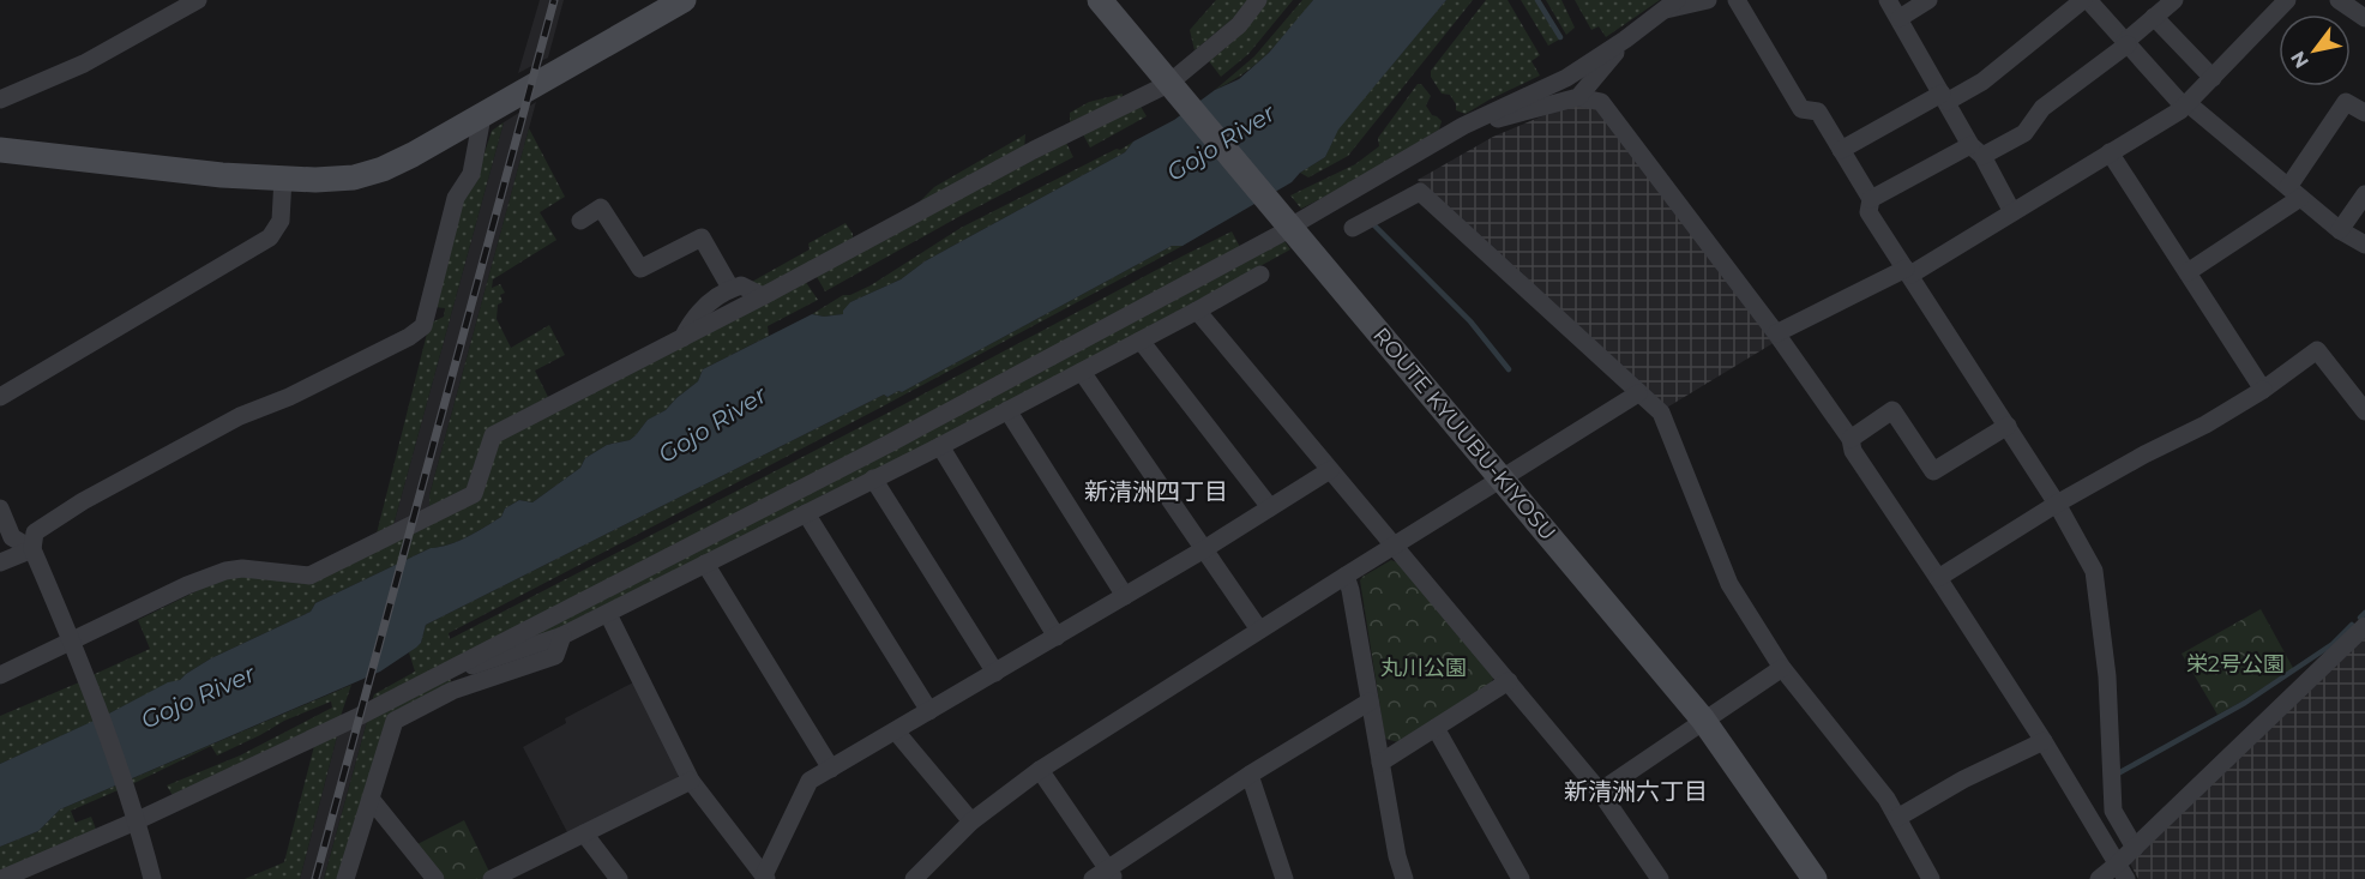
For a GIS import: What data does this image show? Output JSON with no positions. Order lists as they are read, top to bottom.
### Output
{
  "streets": {
    "main road": ["ROUTE KYUUBU-KIYOSU"]
  },
  "districts": ["新清洲四丁目", "新清洲六丁目"],
  "water": ["Gojo River"],
  "parks": ["栄2号公園", "丸川公園"],
  "north": "bottom left"
}
